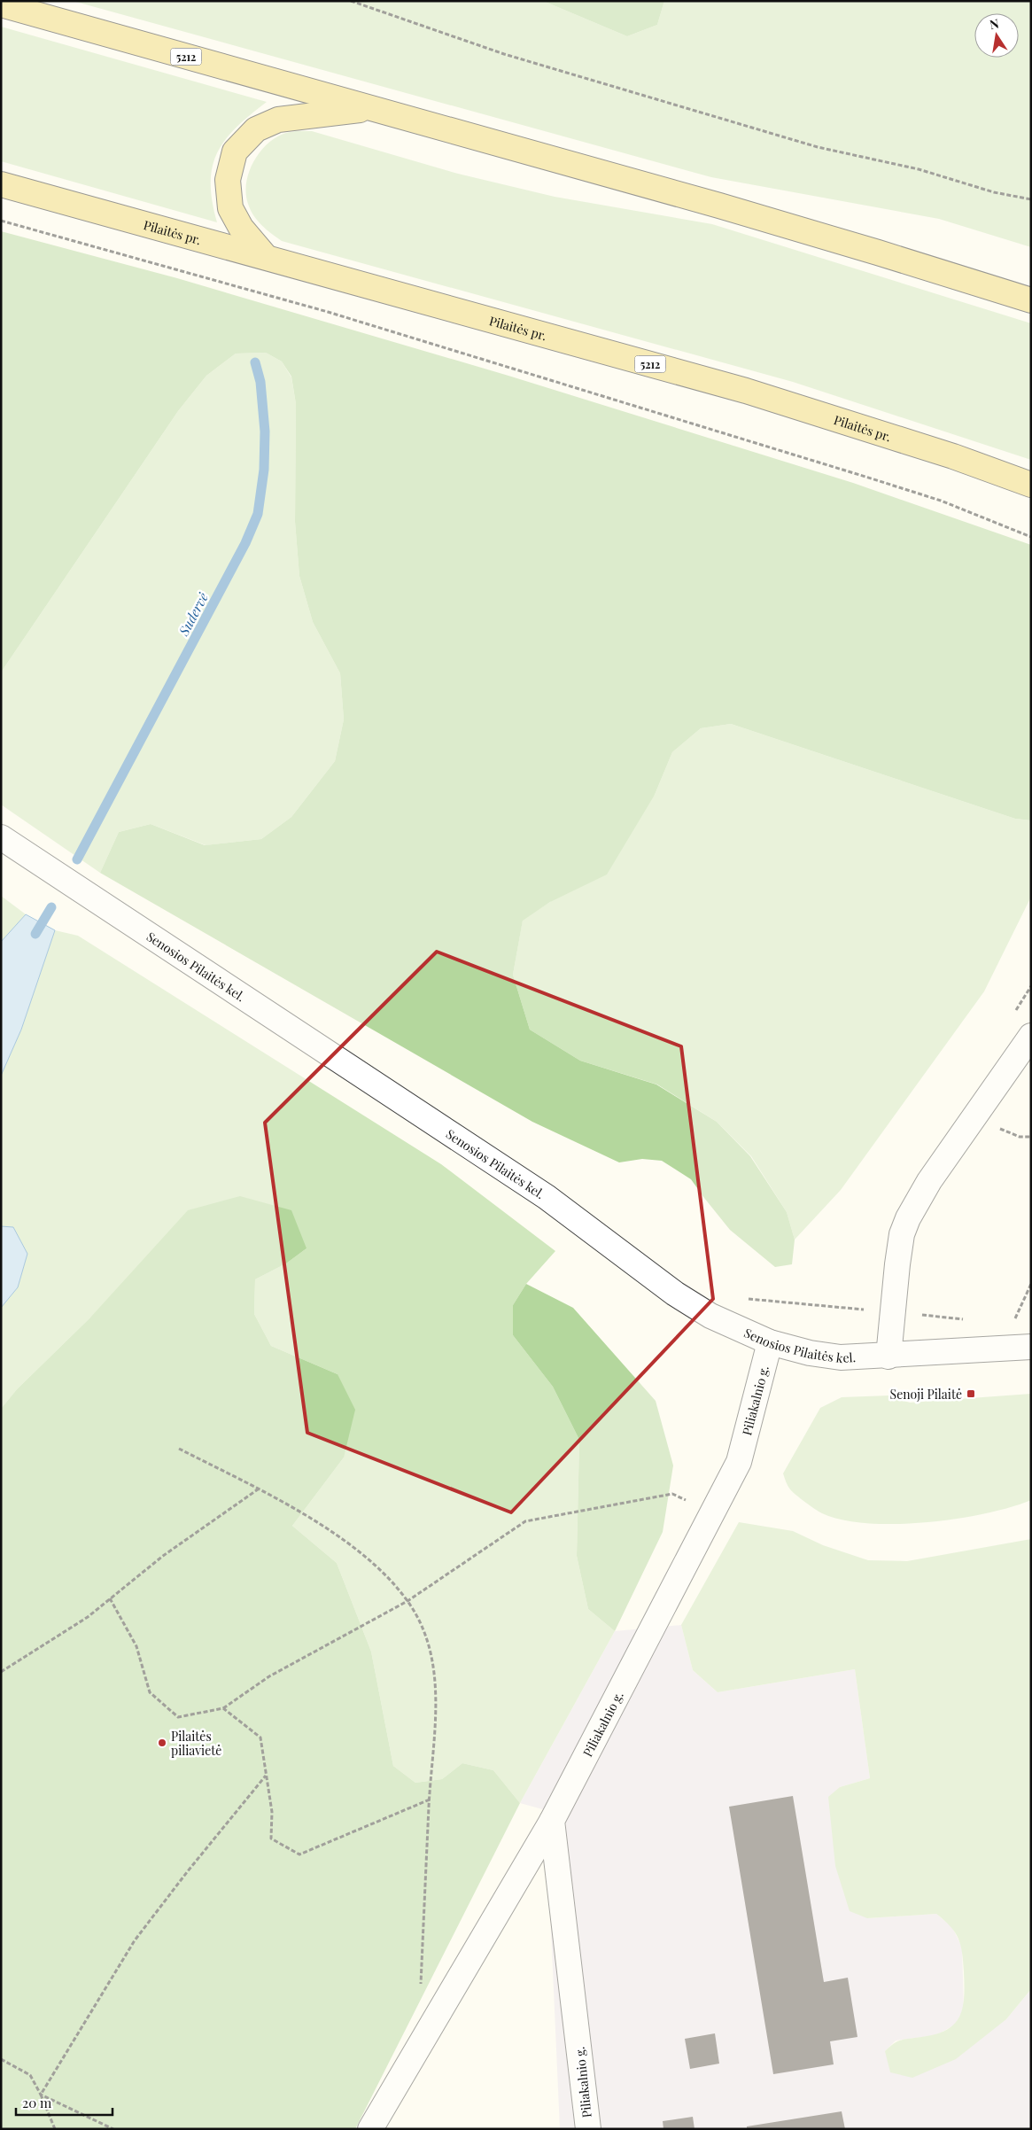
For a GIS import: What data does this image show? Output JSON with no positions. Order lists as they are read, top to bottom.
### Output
{
  "streets": {
    "main road": ["5212", "Pilaitės pr."],
    "street": ["Senosios Pilaitės kel.", "Piliakalnio g."]
  },
  "crossings": [
    ["Senosios Pilaitės kel.", "Piliakalnio g."]
  ],
  "water": ["Sudervė"],
  "places": {
    "transit": ["Senoji Pilaitė"],
    "other": ["Pilaitės piliavietė"]
  },
  "scale_bar": "20 m",
  "north": "top"
}
